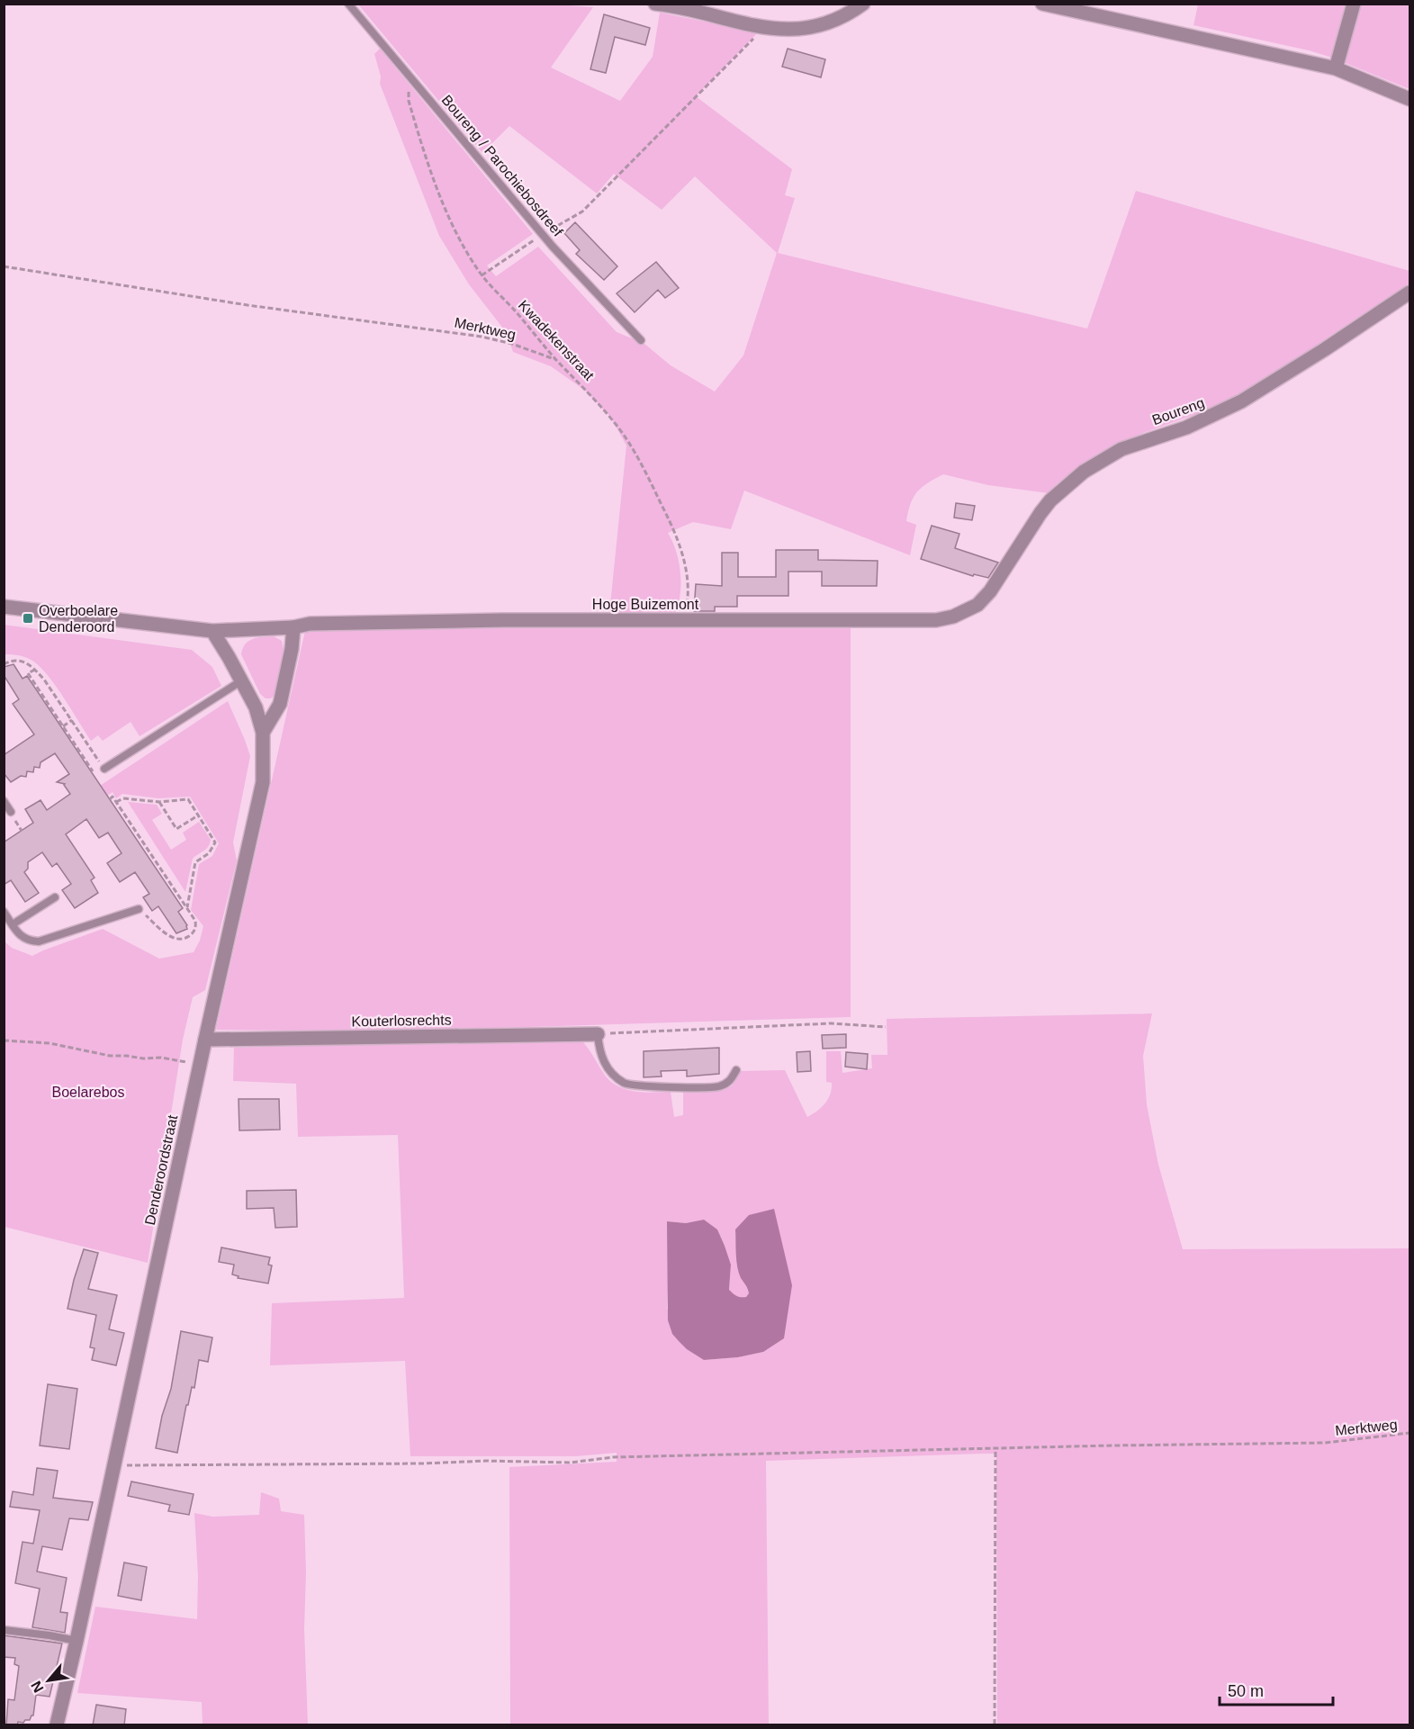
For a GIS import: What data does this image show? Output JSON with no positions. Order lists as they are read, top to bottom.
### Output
{
  "streets": {
    "street": [
      "Boureng",
      "Hoge Buizemont",
      "Kouterlosrechts",
      "Denderoordstraat"
    ],
    "lane": ["Boureng / Parochiebosdreef"],
    "path": ["Merktweg", "Kwadekenstraat"]
  },
  "crossings": [
    ["Boureng / Parochiebosdreef", "Kwadekenstraat"],
    ["Merktweg", "Kwadekenstraat"],
    ["Merktweg", "Denderoordstraat"],
    ["Kwadekenstraat", "Hoge Buizemont"],
    ["Boureng", "Hoge Buizemont"],
    ["Hoge Buizemont", "Denderoordstraat"],
    ["Kouterlosrechts", "Denderoordstraat"]
  ],
  "parks": ["Boelarebos"],
  "places": {
    "transit": ["Overboelare Denderoord"]
  },
  "scale_bar": "50 m",
  "north": "bottom left"
}
